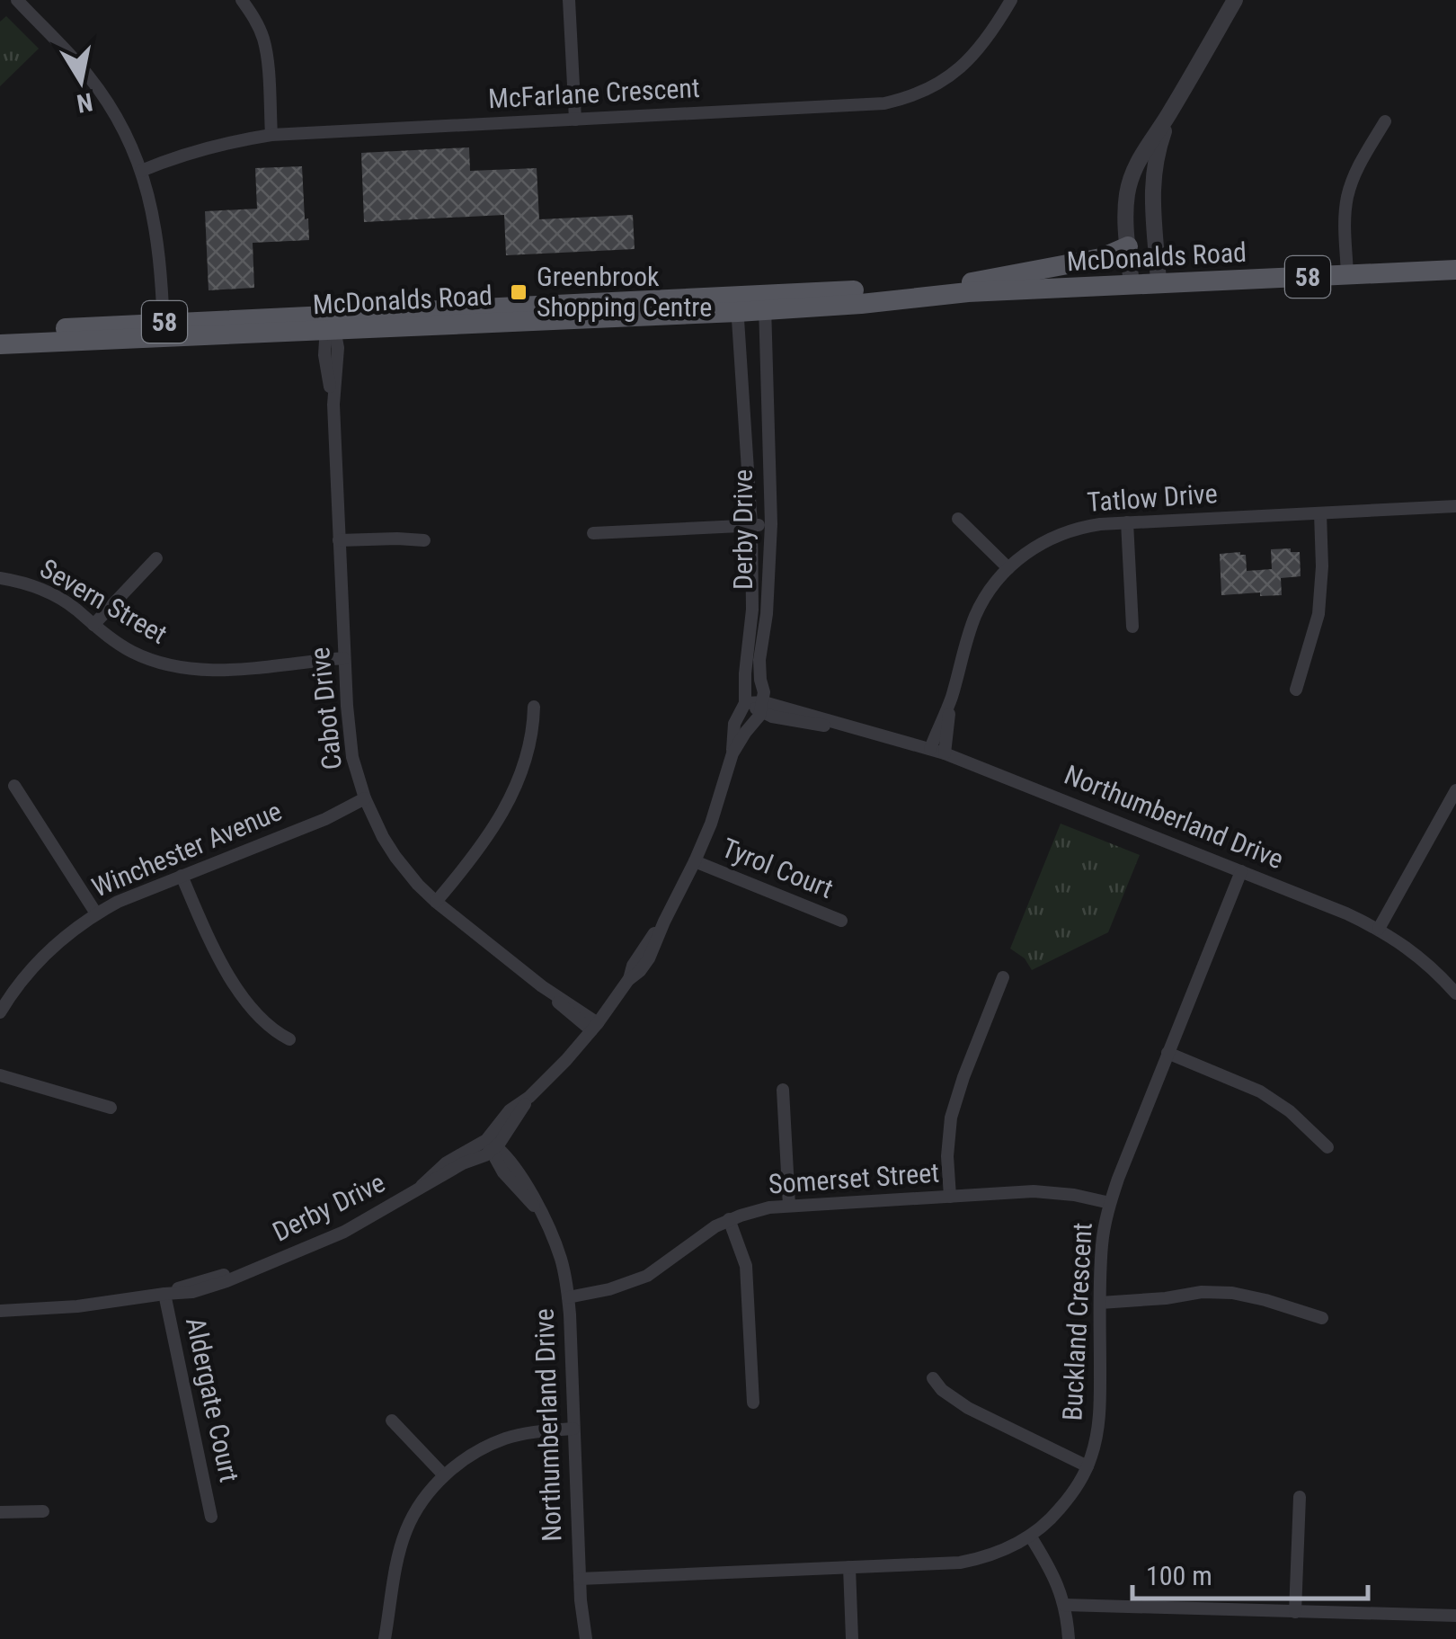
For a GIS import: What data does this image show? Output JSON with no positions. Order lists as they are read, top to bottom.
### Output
{
  "streets": {
    "main road": ["McDonalds Road", "58"],
    "street": [
      "McFarlane Crescent",
      "Tatlow Drive",
      "Derby Drive",
      "Severn Street",
      "Cabot Drive",
      "Northumberland Drive",
      "Winchester Avenue",
      "Tyrol Court",
      "Somerset Street",
      "Buckland Crescent",
      "Aldergate Court"
    ]
  },
  "crossings": [
    ["McDonalds Road", "Derby Drive"],
    ["McDonalds Road", "Cabot Drive"],
    ["Tatlow Drive", "Northumberland Drive"],
    ["Derby Drive", "Cabot Drive"],
    ["Derby Drive", "Northumberland Drive"],
    ["Derby Drive", "Tyrol Court"],
    ["Derby Drive", "Aldergate Court"],
    ["Severn Street", "Cabot Drive"],
    ["Cabot Drive", "Winchester Avenue"],
    ["Northumberland Drive", "Somerset Street"],
    ["Northumberland Drive", "Buckland Crescent"],
    ["Somerset Street", "Buckland Crescent"]
  ],
  "places": {
    "transit": ["Greenbrook Shopping Centre"]
  },
  "scale_bar": "100 m",
  "north": "bottom"
}
